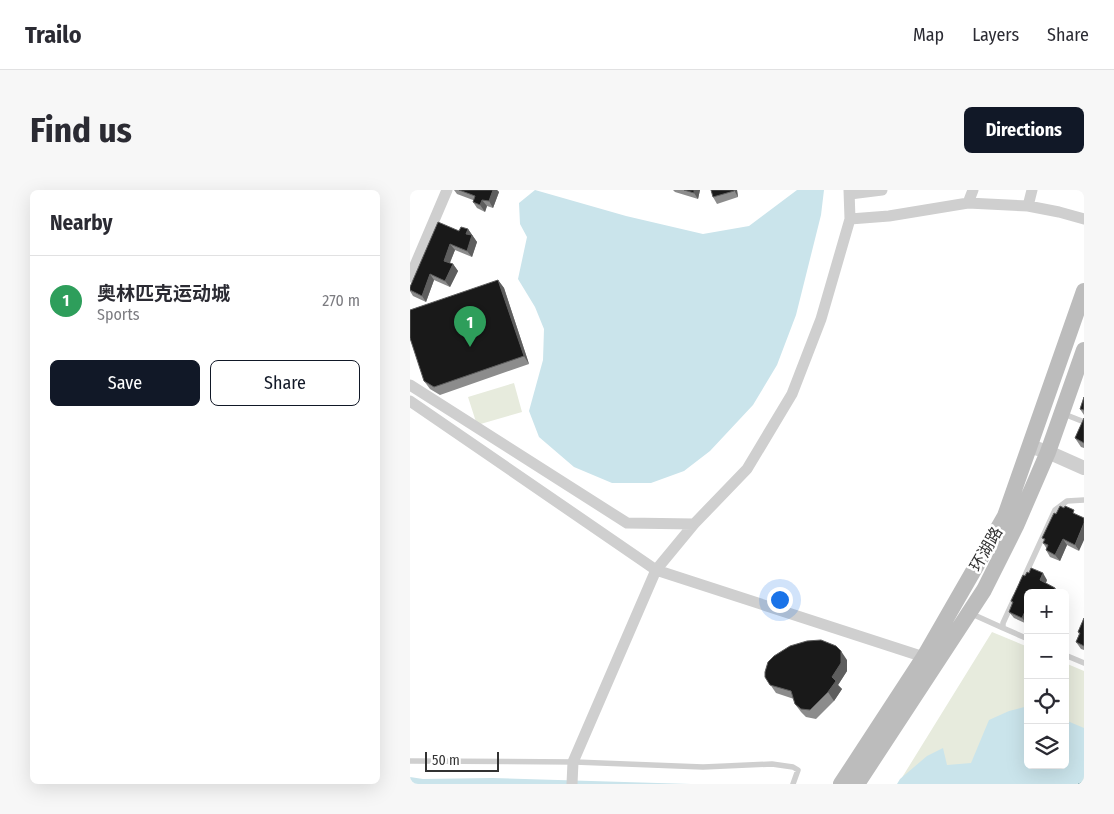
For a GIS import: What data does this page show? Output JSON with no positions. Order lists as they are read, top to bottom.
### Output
{
  "streets": {
    "main road": ["环湖路"]
  },
  "scale_bar": "50 m",
  "page": {
    "header": "Trailo",
    "nav": ["Map", "Layers", "Share"],
    "buttons": [
      "Directions",
      ["Save", "Share"]
    ],
    "title": "Find us",
    "heading": "Nearby",
    "list": [
      {
        "mark": "1",
        "name": "奥林匹克运动城",
        "note": "Sports",
        "value": "270 m"
      }
    ],
    "pins": "1",
    "map_buttons": ["+", "−"],
    "scale": "50 m"
  }
}
